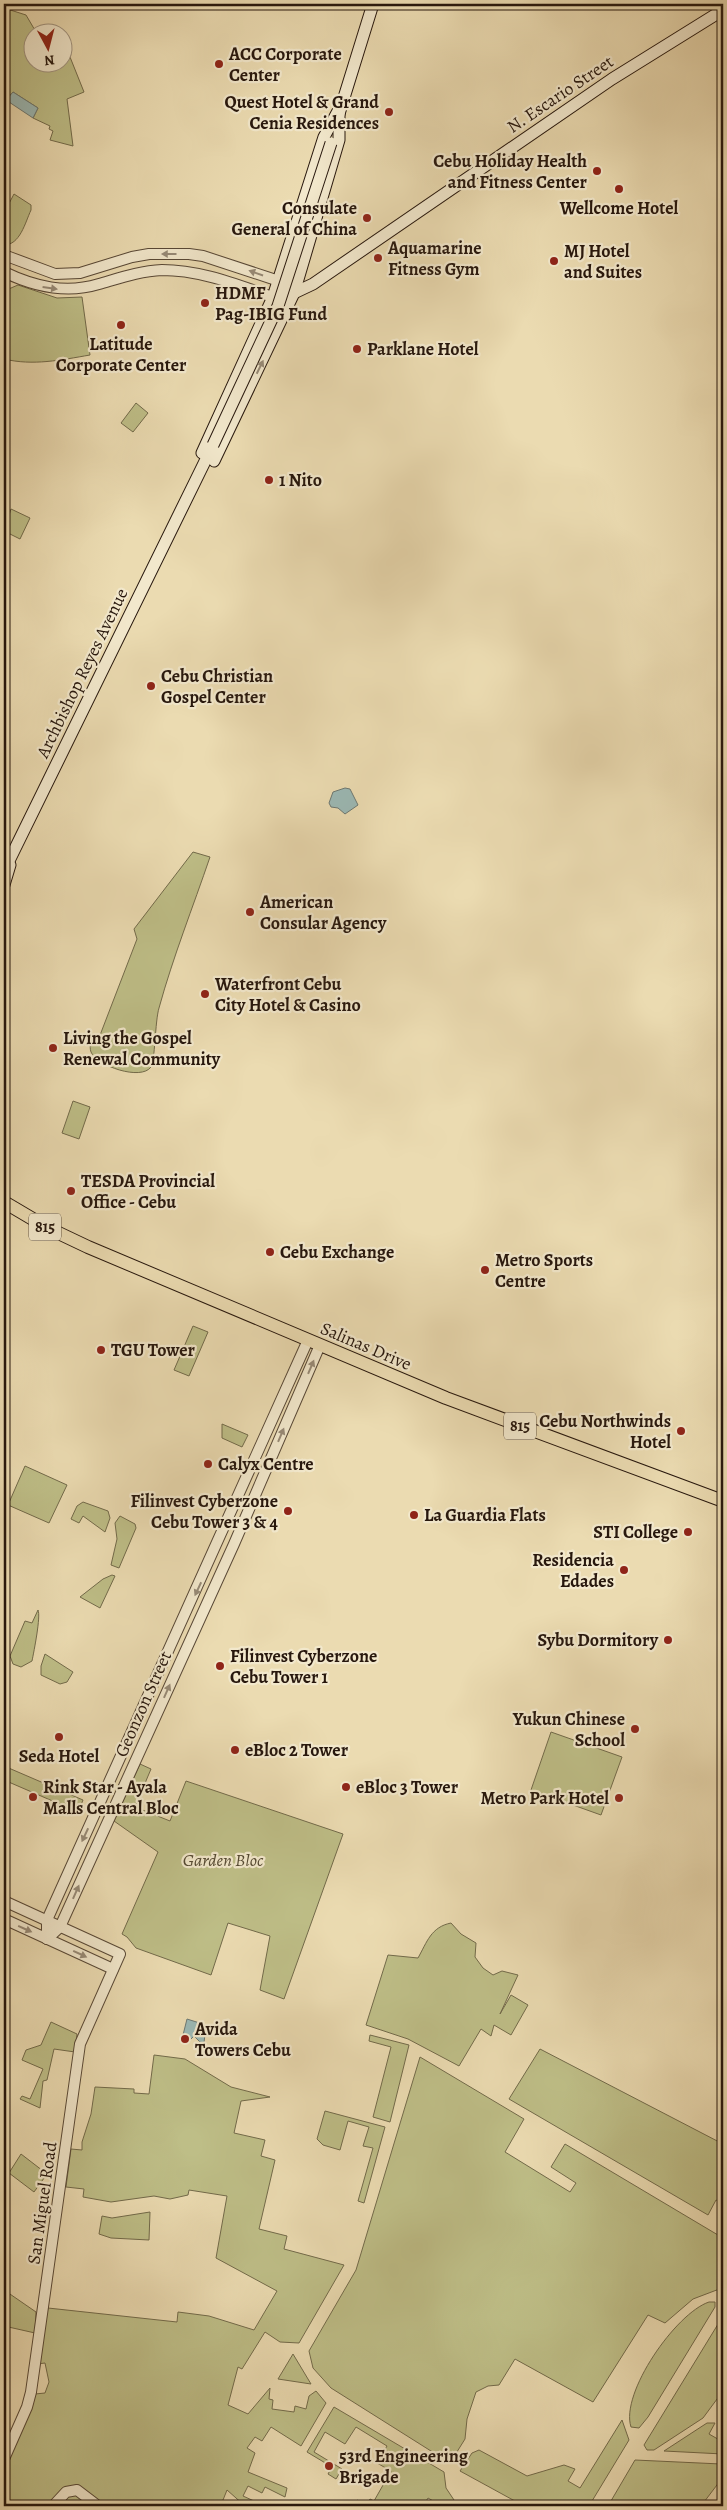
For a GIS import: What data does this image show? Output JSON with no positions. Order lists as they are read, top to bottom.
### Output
{
  "streets": {
    "main road": [
      "N. Escario Street",
      "Archbishop Reyes Avenue",
      "815",
      "Salinas Drive"
    ],
    "street": ["Geonzon Street", "San Miguel Road"]
  },
  "crossings": [
    ["N. Escario Street", "Archbishop Reyes Avenue"],
    ["Salinas Drive", "Geonzon Street"],
    ["Geonzon Street", "San Miguel Road"]
  ],
  "parks": ["Garden Bloc"],
  "places": [
    "ACC Corporate Center",
    "Quest Hotel & Grand Cenia Residences",
    "Cebu Holiday Health and Fitness Center",
    "Wellcome Hotel",
    "Consulate General of China",
    "Aquamarine Fitness Gym",
    "MJ Hotel and Suites",
    "HDMF Pag-IBIG Fund",
    "Latitude Corporate Center",
    "Parklane Hotel",
    "1 Nito",
    "Cebu Christian Gospel Center",
    "American Consular Agency",
    "Waterfront Cebu City Hotel & Casino",
    "Living the Gospel Renewal Community",
    "TESDA Provincial Office - Cebu",
    "Cebu Exchange",
    "Metro Sports Centre",
    "TGU Tower",
    "Cebu Northwinds Hotel",
    "Calyx Centre",
    "Filinvest Cyberzone Cebu Tower 3 & 4",
    "La Guardia Flats",
    "STI College",
    "Residencia Edades",
    "Sybu Dormitory",
    "Filinvest Cyberzone Cebu Tower 1",
    "Yukun Chinese School",
    "Seda Hotel",
    "eBloc 2 Tower",
    "eBloc 3 Tower",
    "Rink Star - Ayala Malls Central Bloc",
    "Metro Park Hotel",
    "Avida Towers Cebu",
    "53rd Engineering Brigade"
  ],
  "north": "bottom"
}
